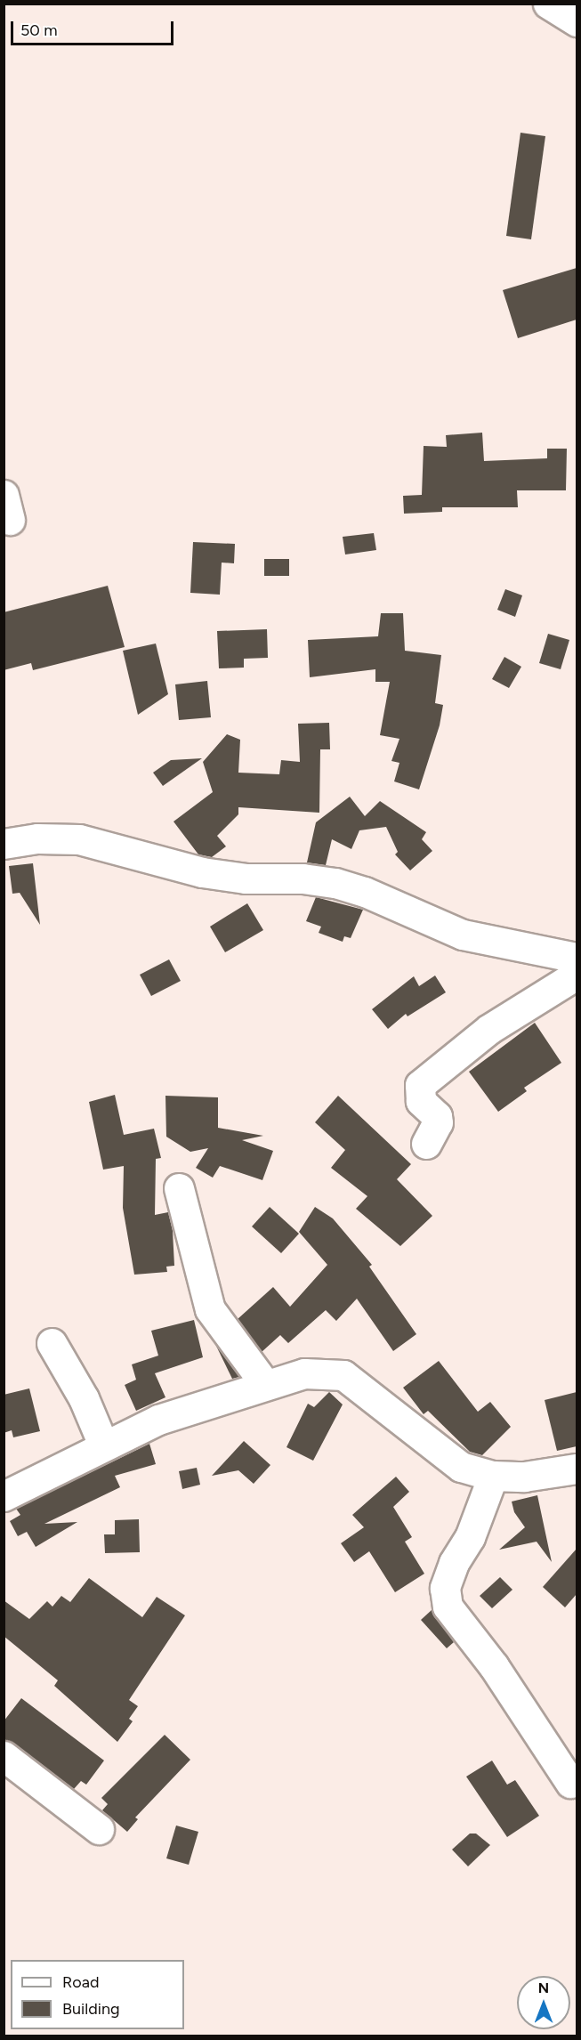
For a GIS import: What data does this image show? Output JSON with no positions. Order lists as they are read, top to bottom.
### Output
{
  "legend": ["Road", "Building"],
  "scale_bar": "50 m",
  "north": "top"
}
